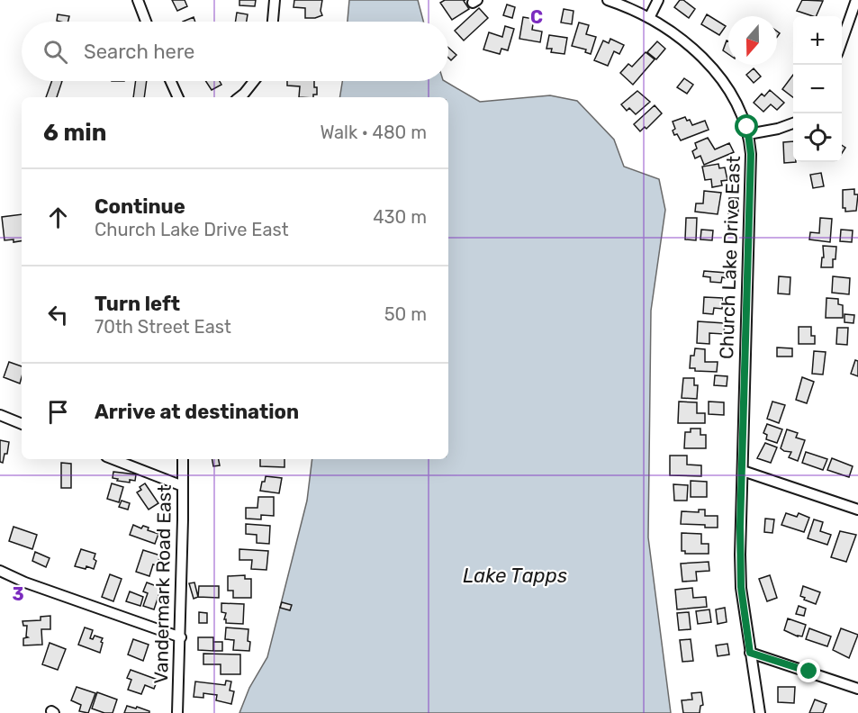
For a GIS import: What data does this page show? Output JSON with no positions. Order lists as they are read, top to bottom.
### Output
{
  "streets": {
    "street": ["Church Lake Drive East", "Vandermark Road East"]
  },
  "water": ["Lake Tapps"],
  "north": "bottom",
  "page": {
    "map_buttons": ["+", "−"],
    "search": "Search here",
    "heading": ["6 min", "Walk · 480 m"],
    "list": [
      ["Continue", "Church Lake Drive East", "430 m"],
      ["Turn left", "70th Street East", "50 m"],
      "Arrive at destination"
    ]
  },
  "grid": {
    "columns": ["C"],
    "rows": ["3"]
  }
}
